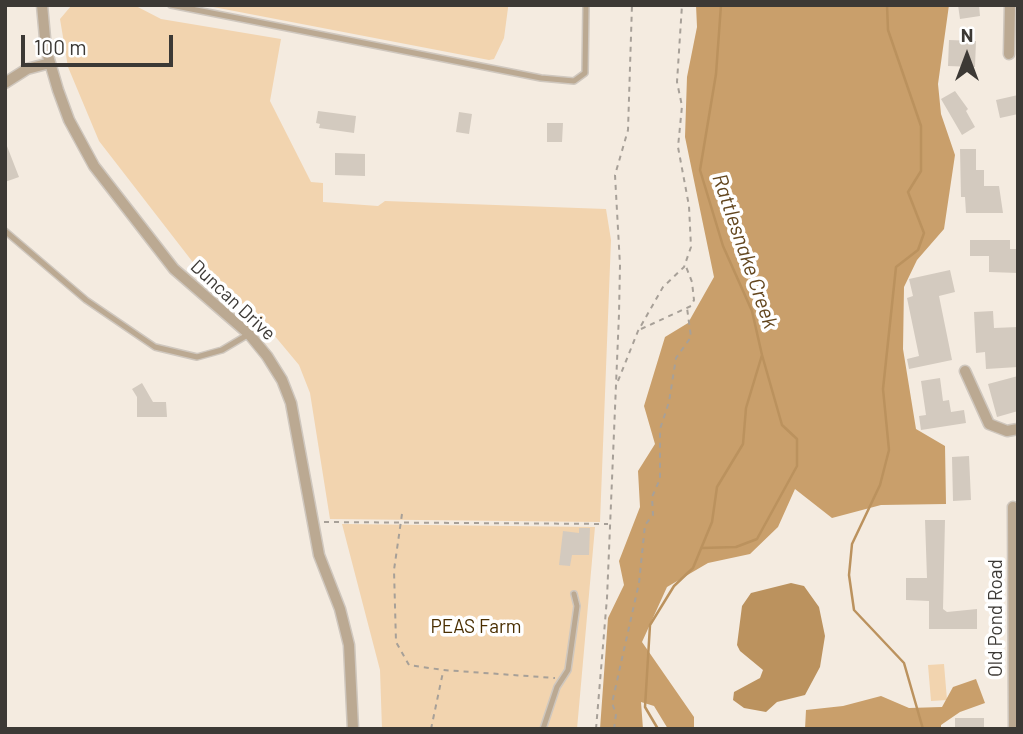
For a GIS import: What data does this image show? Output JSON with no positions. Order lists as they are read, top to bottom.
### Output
{
  "streets": {
    "street": ["Duncan Drive", "Old Pond Road"]
  },
  "water": ["Rattlesnake Creek"],
  "parks": ["PEAS Farm"],
  "scale_bar": "100 m",
  "north": "top"
}
